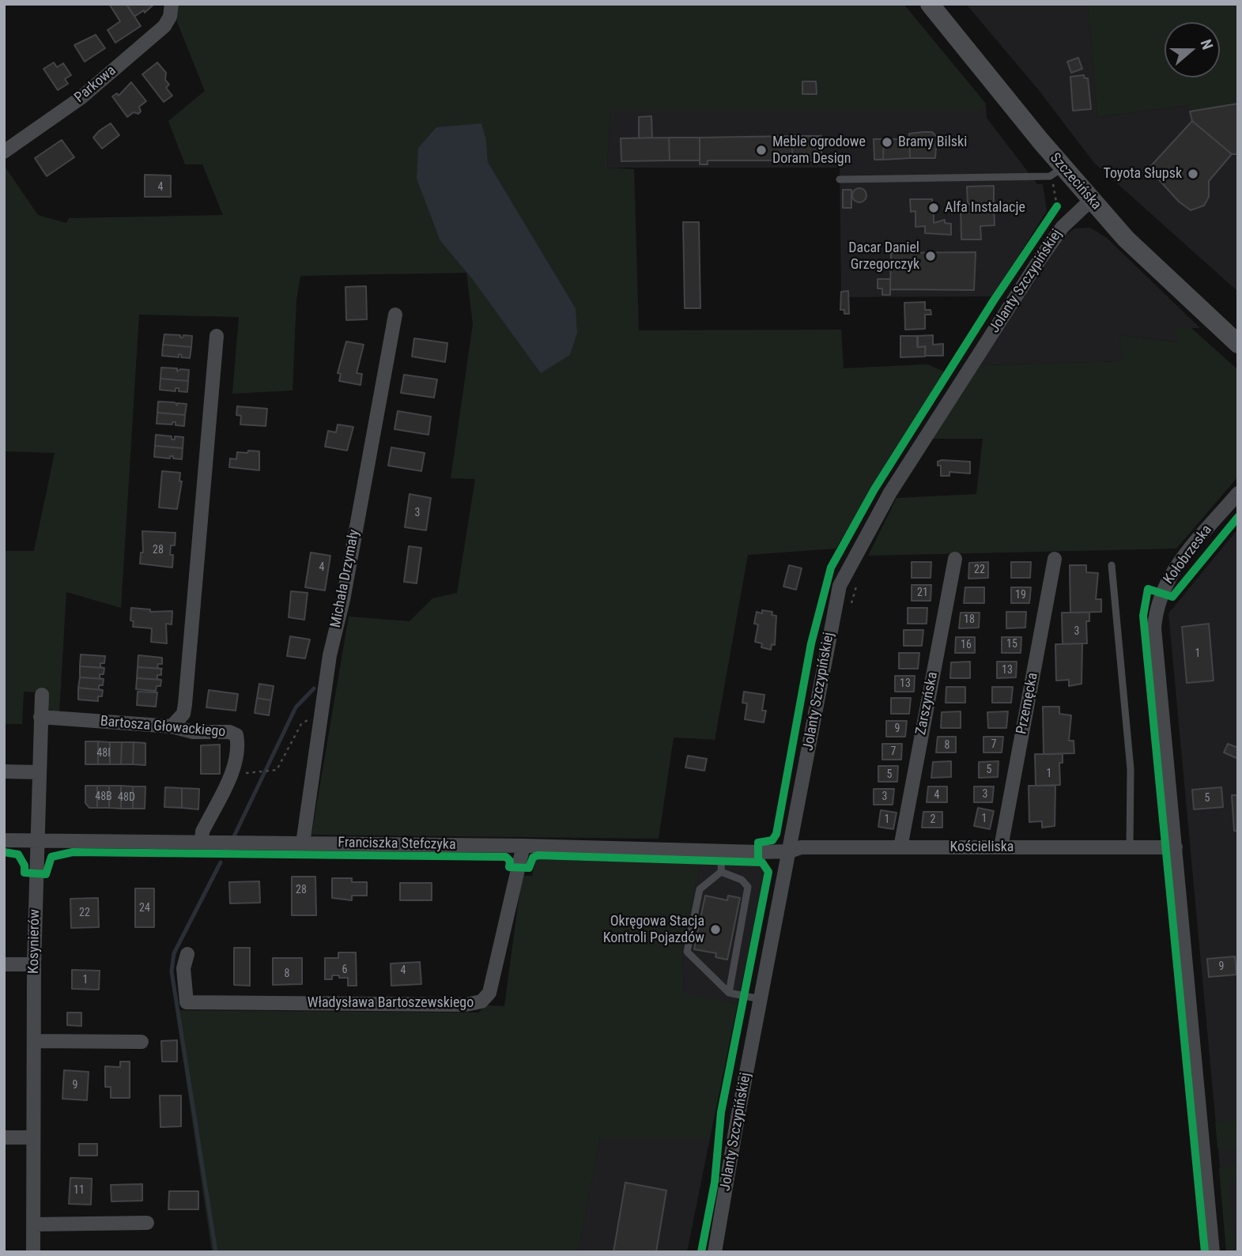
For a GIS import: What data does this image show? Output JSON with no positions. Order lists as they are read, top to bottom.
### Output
{
  "streets": {
    "main road": ["Szczecińska"],
    "street": [
      "Parkowa",
      "Jolanty Szczypińskiej",
      "Kołobrzeska",
      "Michała Drzymały",
      "Zarszyńska",
      "Przemęcka",
      "Bartosza Głowackiego",
      "Franciszka Stefczyka",
      "Kościeliska",
      "Kosynierów",
      "Władysława Bartoszewskiego"
    ]
  },
  "crossings": [
    ["Szczecińska", "Jolanty Szczypińskiej"],
    ["Jolanty Szczypińskiej", "Franciszka Stefczyka"],
    ["Jolanty Szczypińskiej", "Kościeliska"],
    ["Kołobrzeska", "Kościeliska"],
    ["Michała Drzymały", "Franciszka Stefczyka"],
    ["Zarszyńska", "Kościeliska"],
    ["Przemęcka", "Kościeliska"],
    ["Bartosza Głowackiego", "Franciszka Stefczyka"],
    ["Franciszka Stefczyka", "Kościeliska"],
    ["Franciszka Stefczyka", "Kosynierów"],
    ["Franciszka Stefczyka", "Władysława Bartoszewskiego"]
  ],
  "places": [
    "Bramy Bilski",
    "Meble ogrodowe Doram Design",
    "Toyota Słupsk",
    "Alfa Instalacje",
    "Dacar Daniel Grzegorczyk",
    "Okręgowa Stacja Kontroli Pojazdów"
  ],
  "house_numbers": [
    "4",
    "3",
    "28",
    "4",
    "22",
    "21",
    "19",
    "18",
    "3",
    "15",
    "16",
    "1",
    "13",
    "13",
    "9",
    "7",
    "8",
    "7",
    "48I",
    "5",
    "1",
    "5",
    "3",
    "4",
    "48B",
    "3",
    "48D",
    "5",
    "1",
    "1",
    "2",
    "28",
    "24",
    "22",
    "9",
    "6",
    "4",
    "8",
    "1",
    "9",
    "11"
  ],
  "north": "right"
}
